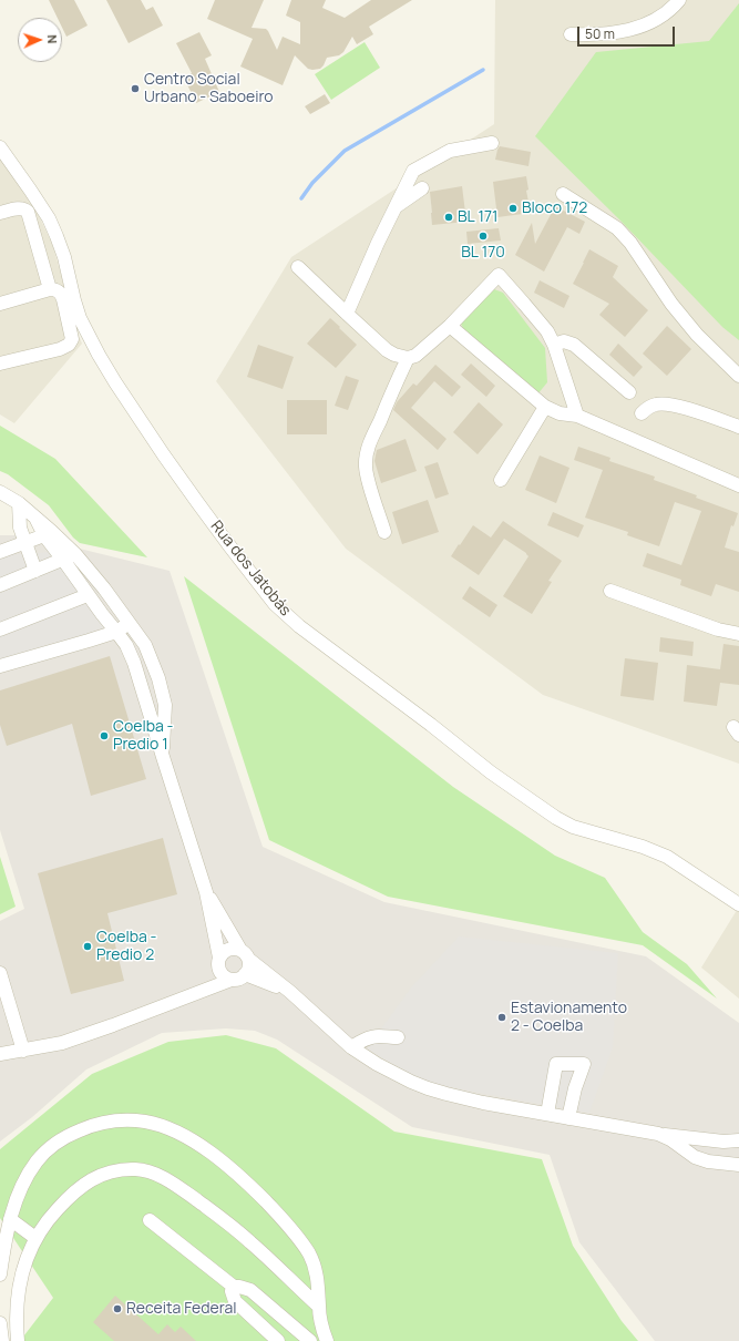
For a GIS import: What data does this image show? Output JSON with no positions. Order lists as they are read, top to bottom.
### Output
{
  "streets": {
    "street": ["Rua dos Jatobás"]
  },
  "places": [
    "Centro Social Urbano - Saboeiro",
    "Bloco 172",
    "BL 171",
    "BL 170",
    "Coelba - Predio 1",
    "Coelba - Predio 2",
    "Estavionamento 2 - Coelba",
    "Receita Federal"
  ],
  "scale_bar": "50 m",
  "north": "right"
}
